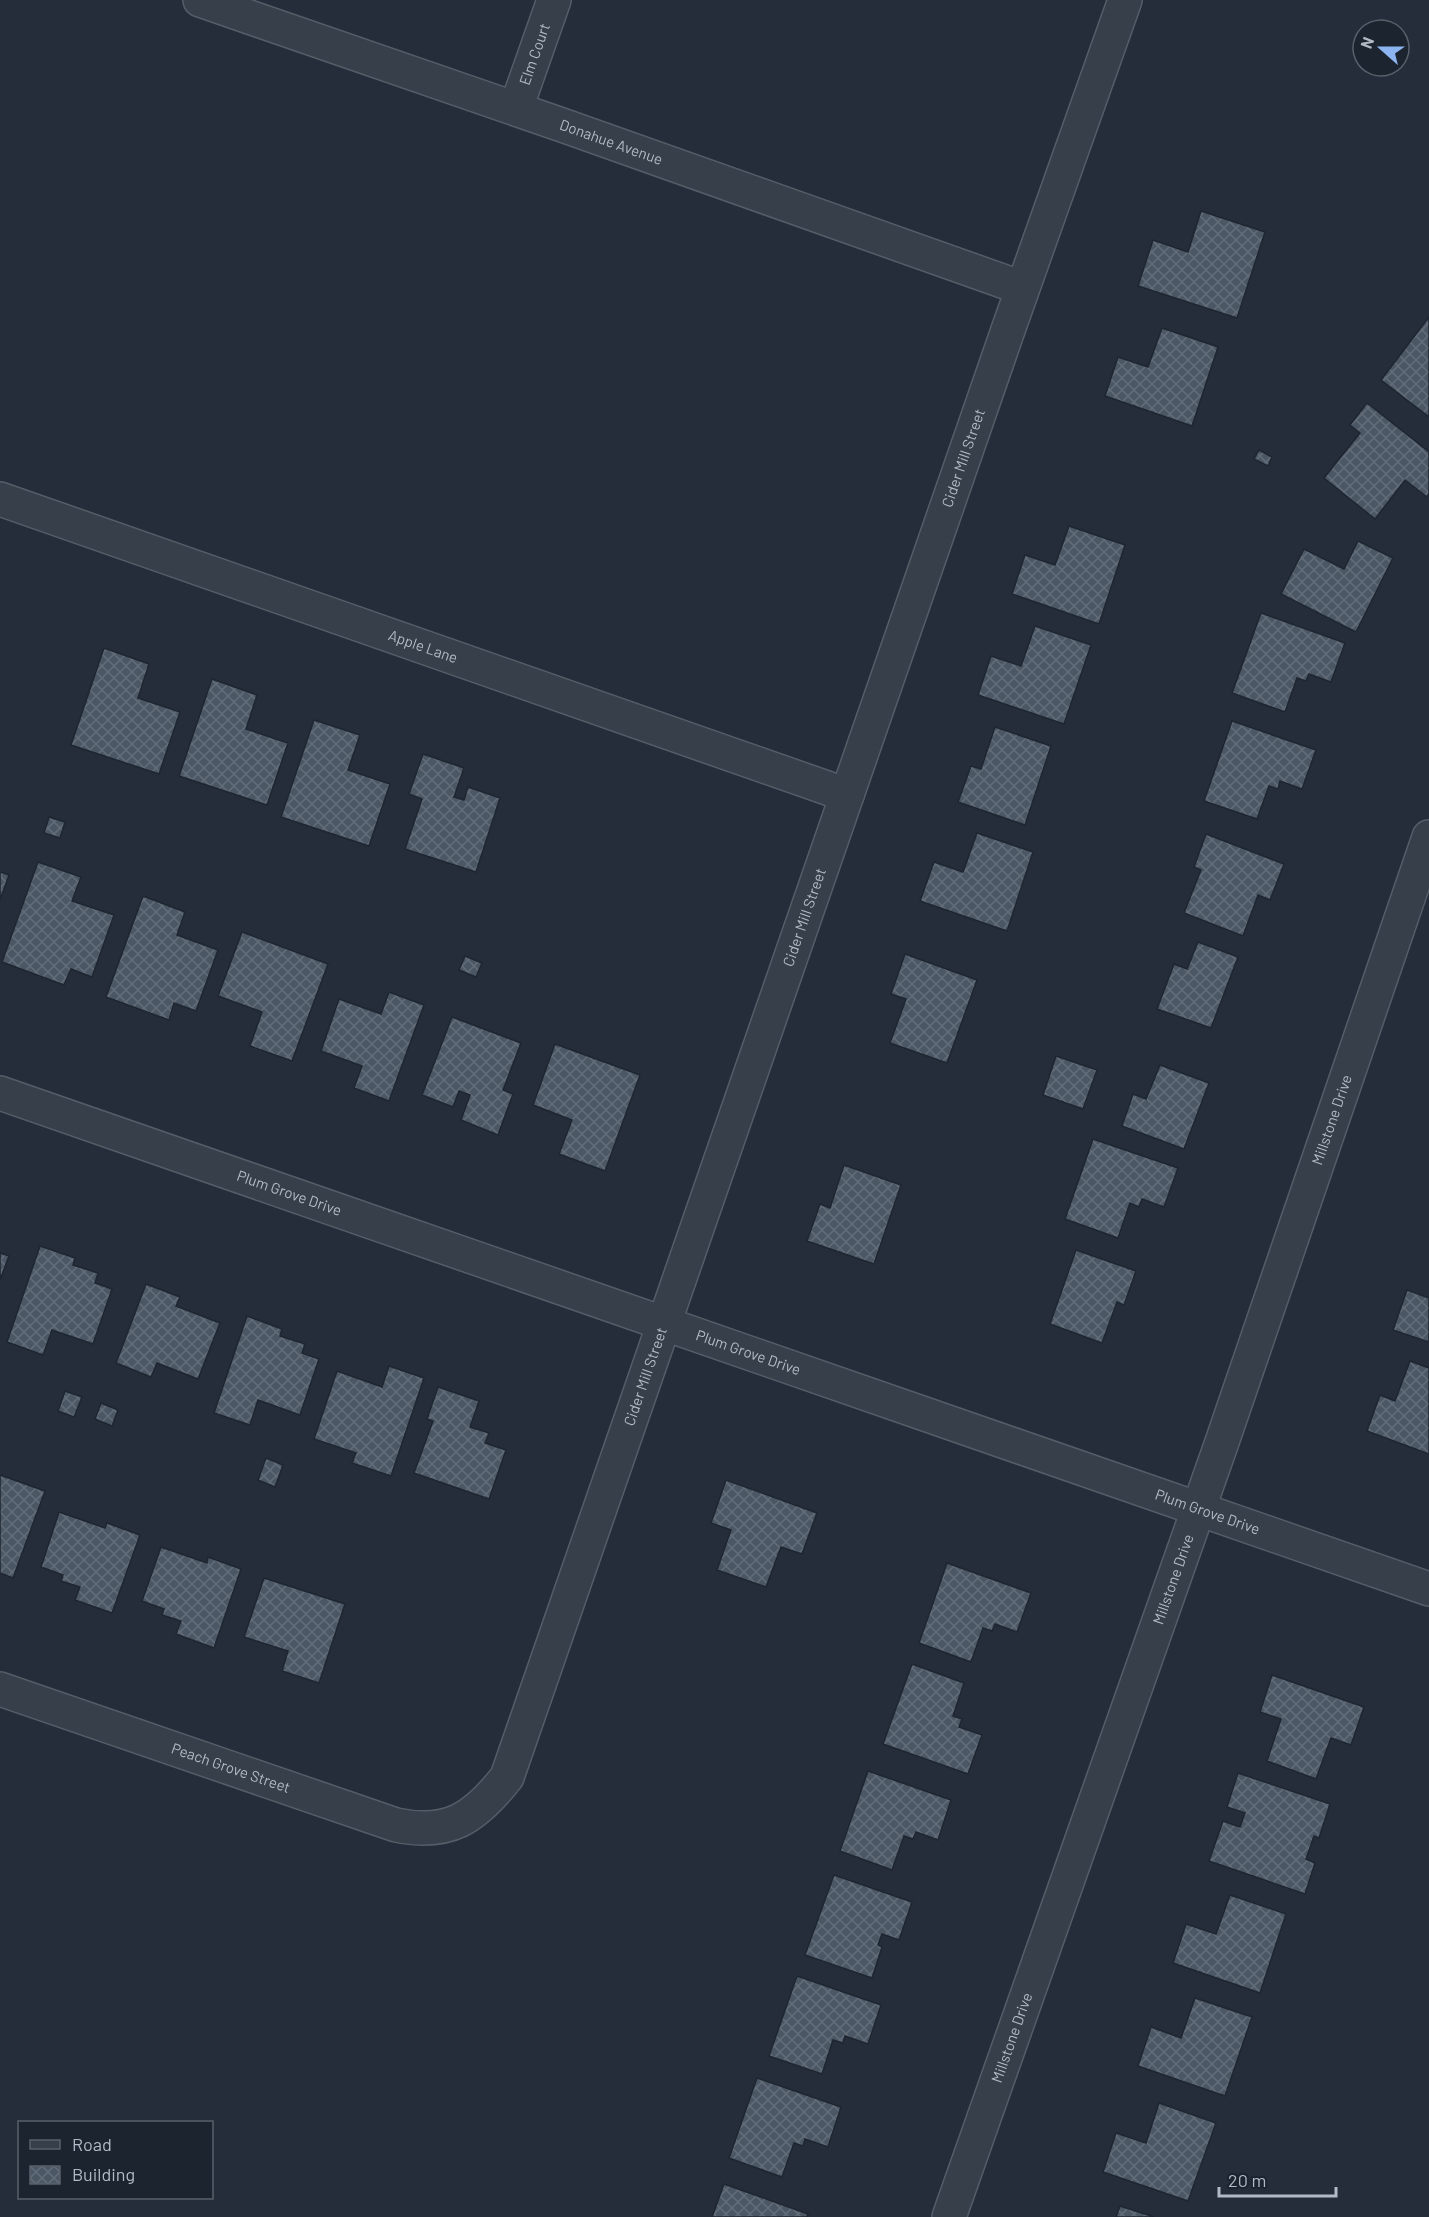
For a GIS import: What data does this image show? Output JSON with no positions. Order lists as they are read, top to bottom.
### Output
{
  "streets": {
    "street": [
      "Elm Court",
      "Donahue Avenue",
      "Cider Mill Street",
      "Apple Lane",
      "Millstone Drive",
      "Plum Grove Drive",
      "Peach Grove Street"
    ]
  },
  "crossings": [
    ["Elm Court", "Donahue Avenue"],
    ["Donahue Avenue", "Cider Mill Street"],
    ["Cider Mill Street", "Apple Lane"],
    ["Cider Mill Street", "Plum Grove Drive"],
    ["Cider Mill Street", "Peach Grove Street"],
    ["Millstone Drive", "Plum Grove Drive"]
  ],
  "legend": ["Road", "Building"],
  "scale_bar": "20 m",
  "north": "left"
}
